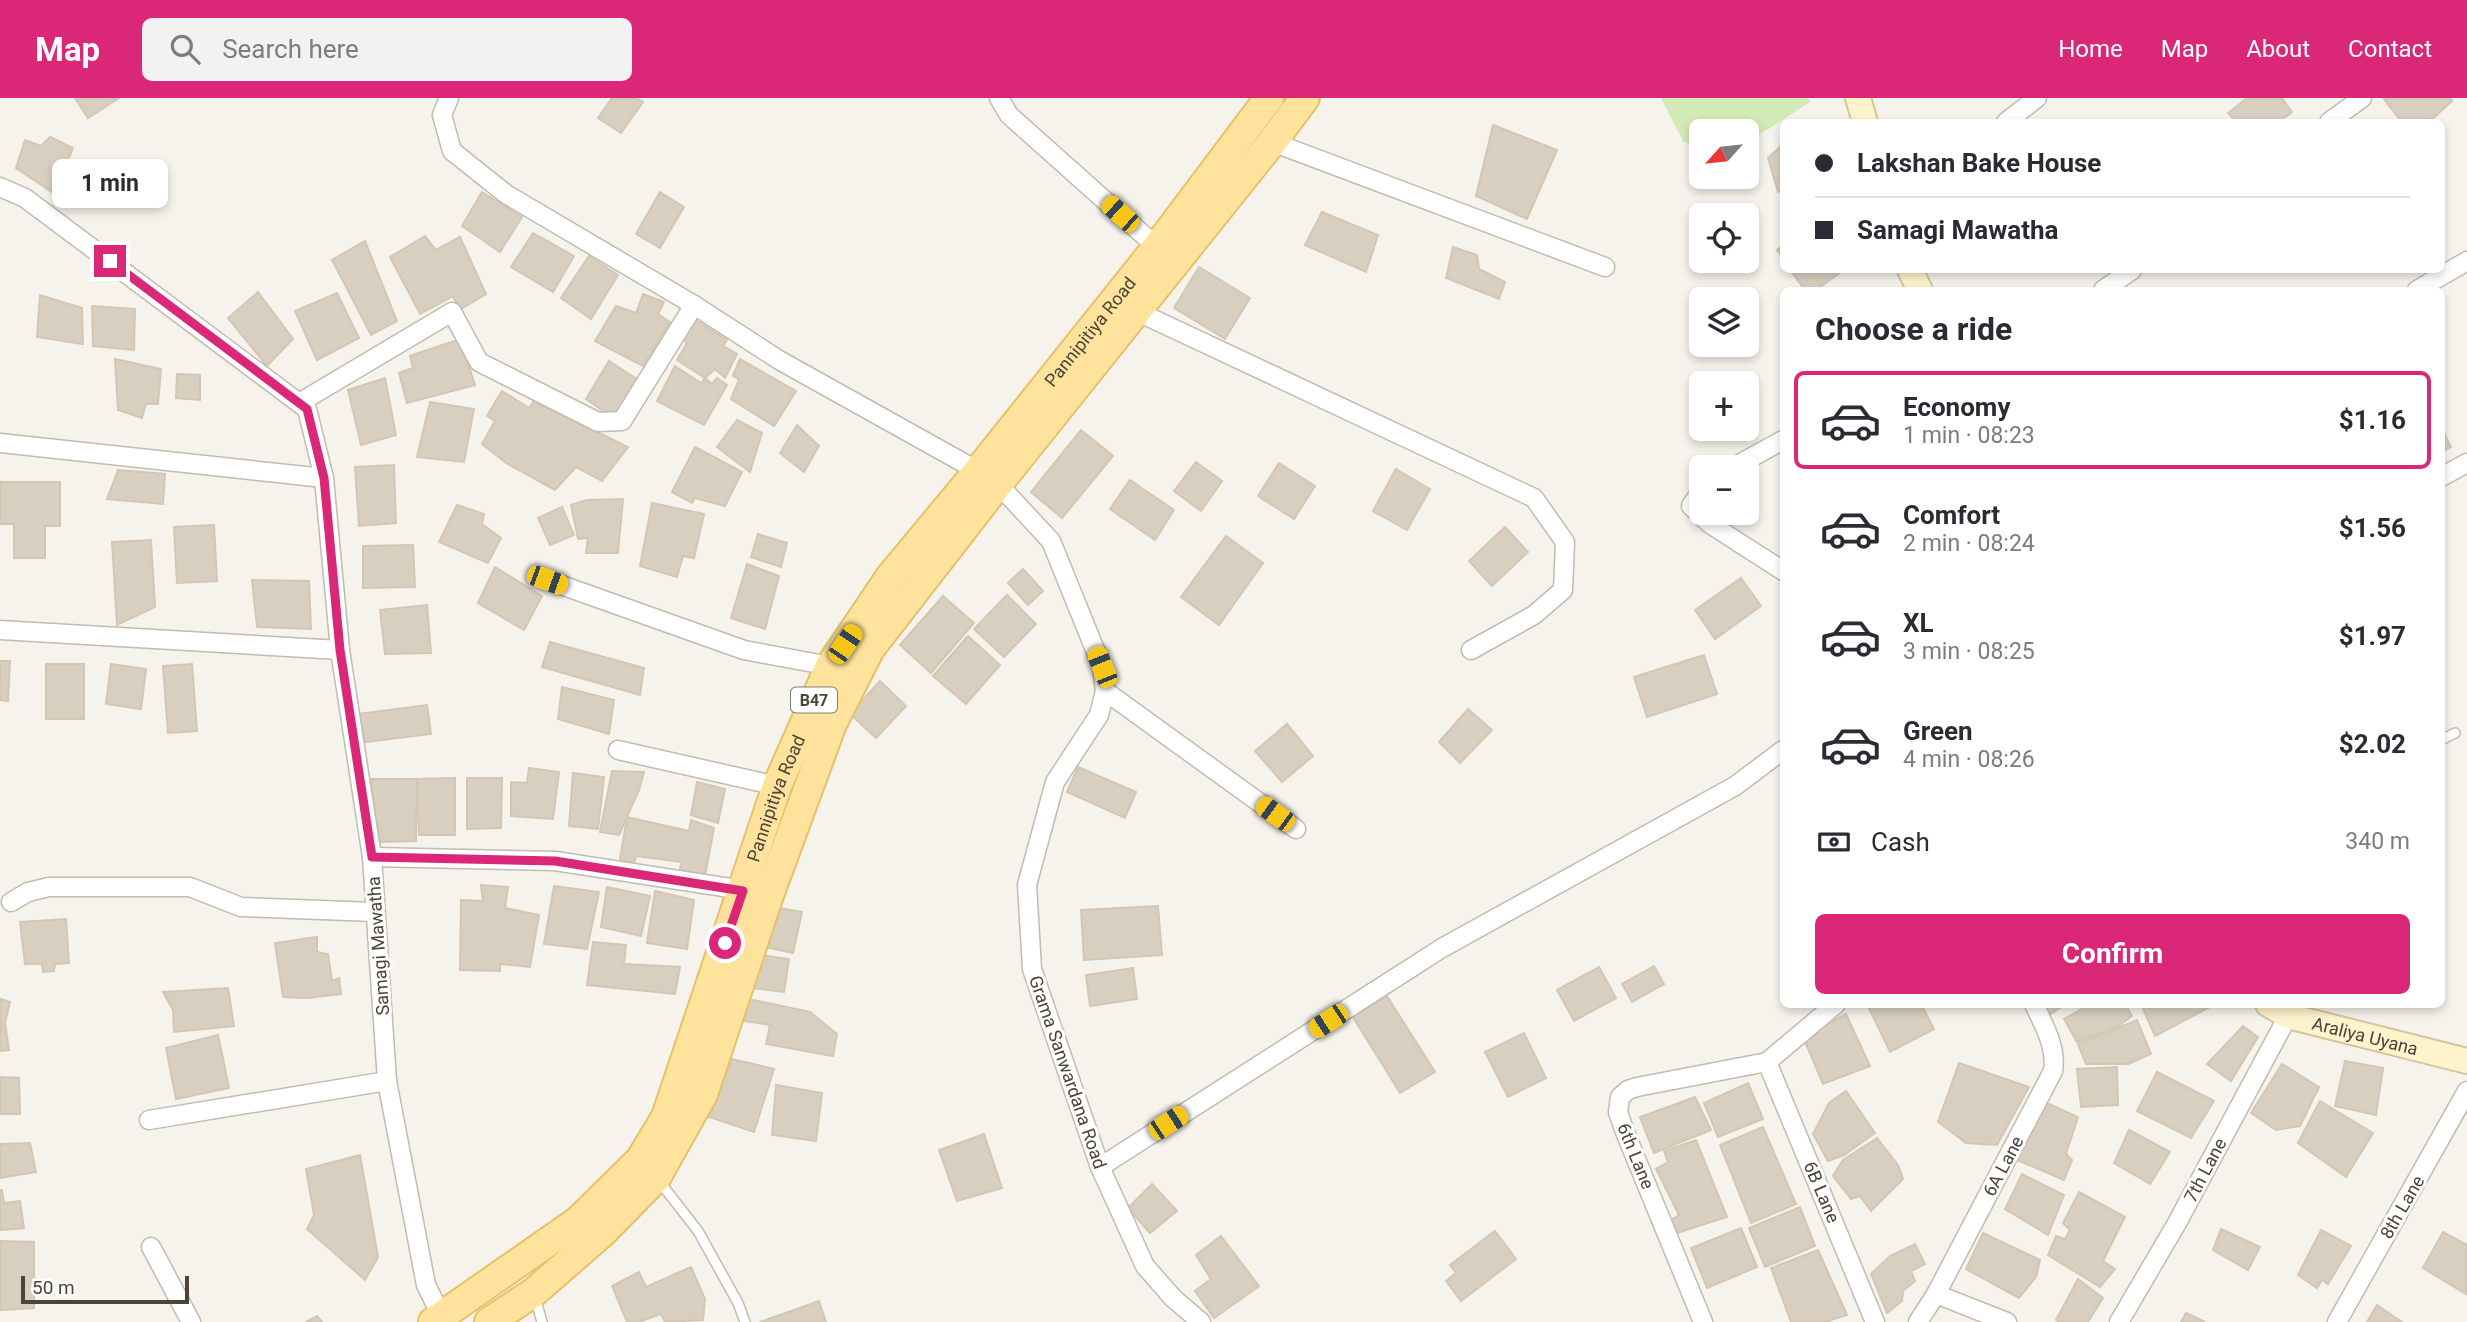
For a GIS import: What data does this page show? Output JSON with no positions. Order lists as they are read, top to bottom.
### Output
{
  "streets": {
    "main road": ["Pannipitiya Road", "B47"],
    "street": [
      "Samagi Mawatha",
      "Araliya Uyana",
      "Grama Sanwardana Road",
      "6th Lane",
      "6A Lane",
      "7th Lane",
      "6B Lane",
      "8th Lane"
    ]
  },
  "crossings": [
    ["Pannipitiya Road", "Samagi Mawatha"],
    ["Araliya Uyana", "7th Lane"],
    ["6th Lane", "6B Lane"]
  ],
  "scale_bar": "50 m",
  "north": "bottom left",
  "page": {
    "header": "Map",
    "search": "Search here",
    "nav": [
      "Home",
      "Map",
      "About",
      "Contact"
    ],
    "map_buttons": ["+", "−"],
    "banner": ["Lakshan Bake House", "Samagi Mawatha"],
    "bubble": "1 min",
    "heading": "Choose a ride",
    "list": [
      {
        "name": "Economy",
        "note": "1 min · 08:23",
        "value": "$1.16"
      },
      {
        "name": "Comfort",
        "note": "2 min · 08:24",
        "value": "$1.56"
      },
      {
        "name": "XL",
        "note": "3 min · 08:25",
        "value": "$1.97"
      },
      {
        "name": "Green",
        "note": "4 min · 08:26",
        "value": "$2.02"
      }
    ],
    "pay": ["Cash", "340 m"],
    "buttons": "Confirm",
    "scale": "50 m"
  }
}
